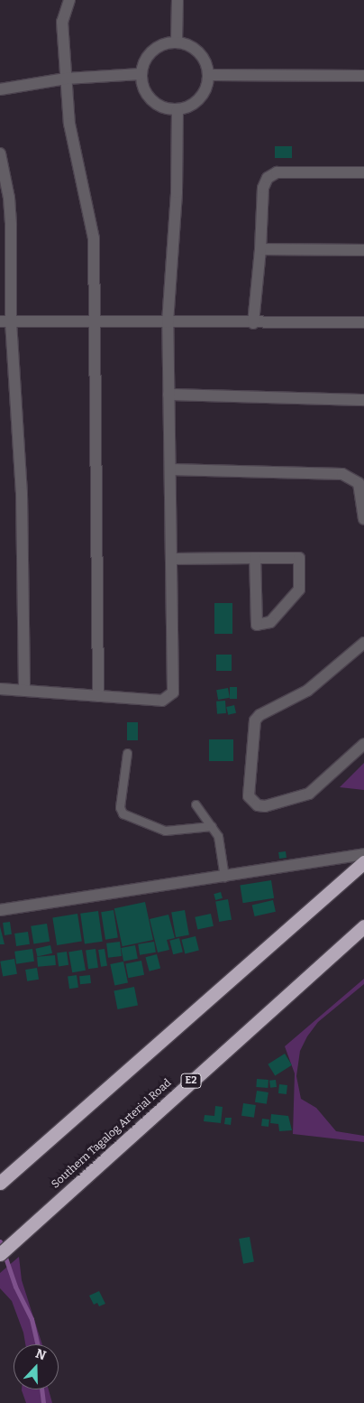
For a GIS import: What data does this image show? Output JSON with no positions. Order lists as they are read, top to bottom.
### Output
{
  "streets": {
    "highway": ["E2", "Southern Tagalog Arterial Road"]
  },
  "north": "top"
}
